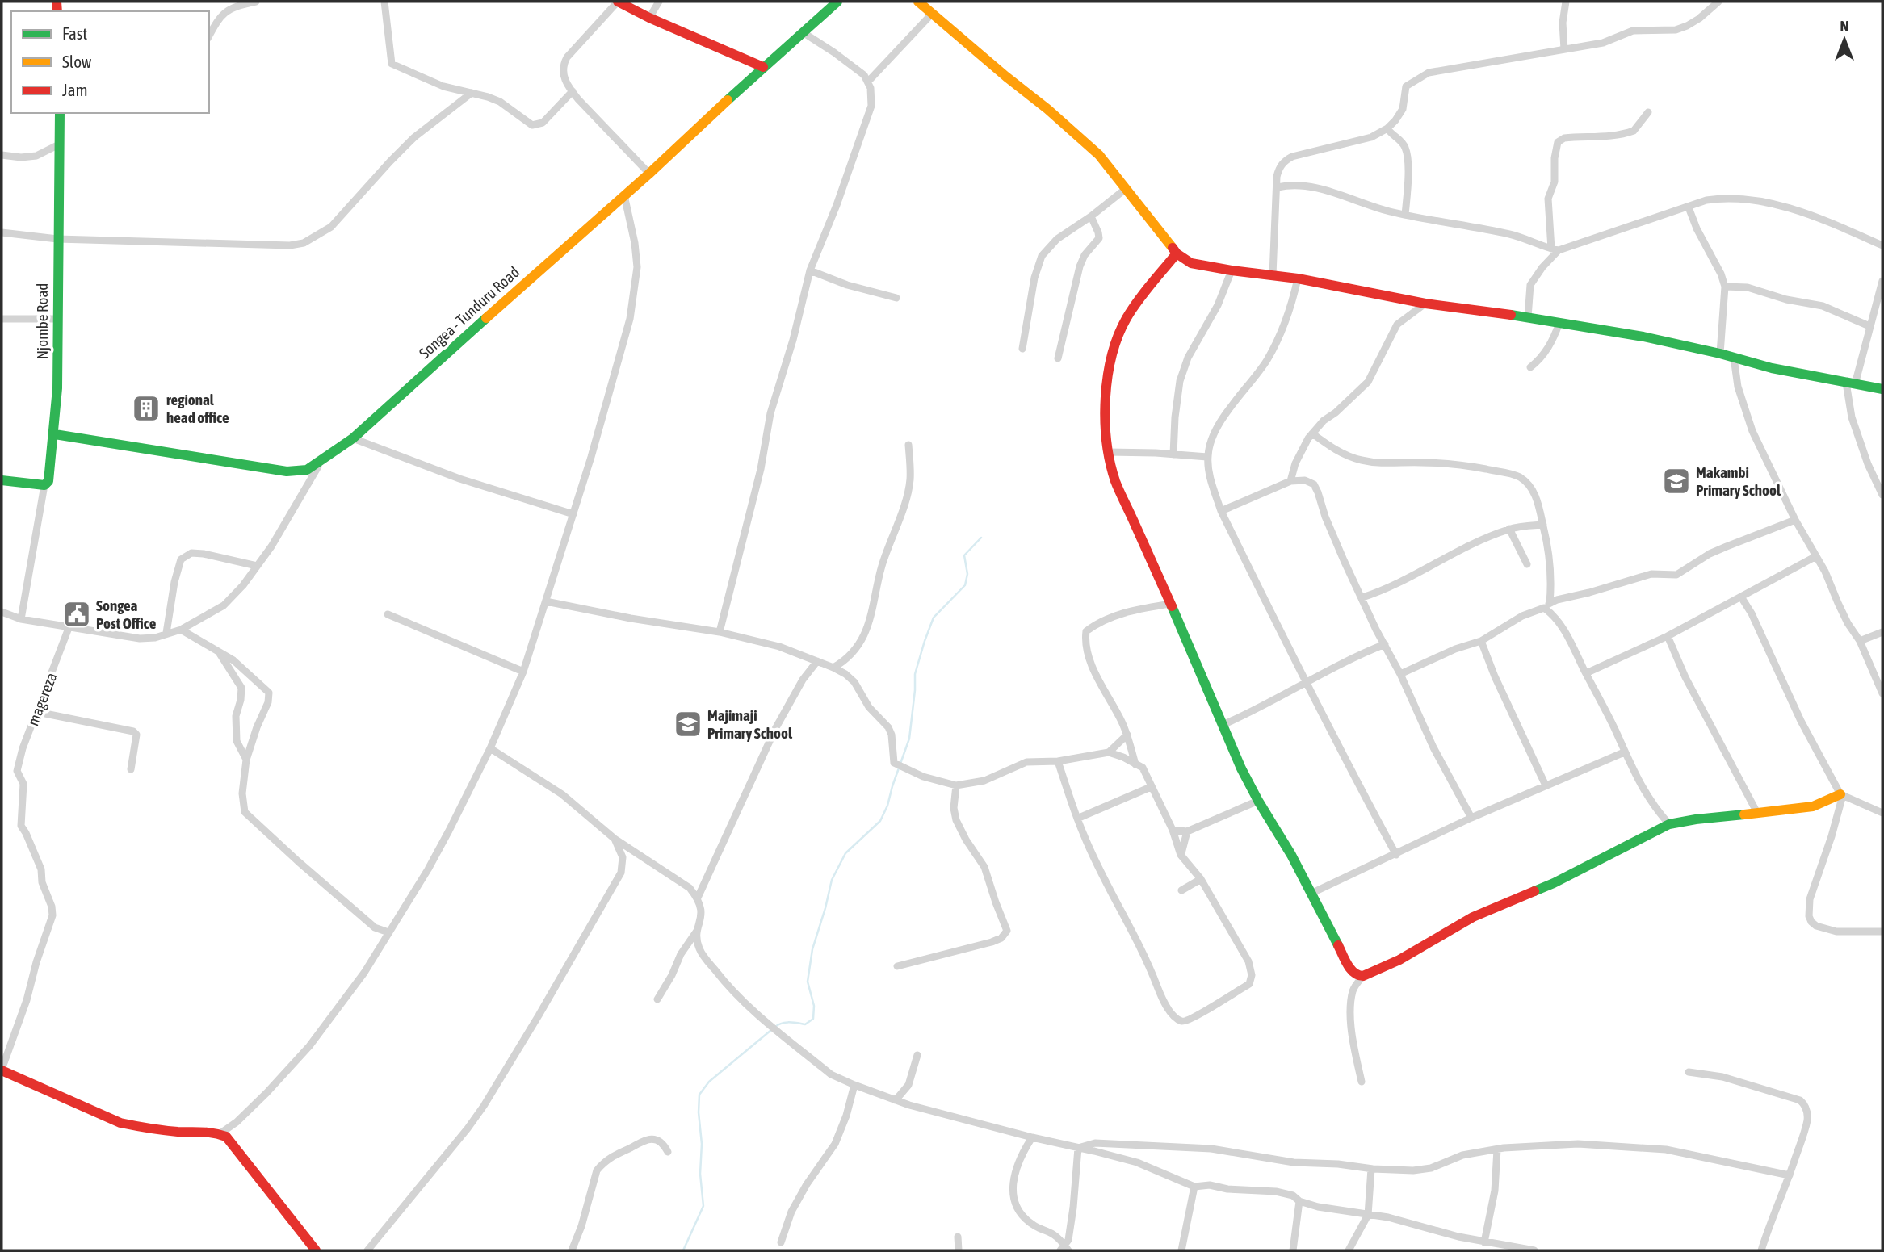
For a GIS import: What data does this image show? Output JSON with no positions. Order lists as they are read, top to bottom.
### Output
{
  "streets": {
    "main road": ["Songea - Tunduru Road", "Njombe Road"],
    "street": ["magereza"]
  },
  "crossings": [
    ["Songea - Tunduru Road", "Njombe Road"]
  ],
  "places": {
    "building": ["regional head office"],
    "school or university": ["Makambi Primary School", "Majimaji Primary School"],
    "public building": ["Songea Post Office"]
  },
  "legend": ["Fast", "Slow", "Jam"],
  "north": "top"
}
